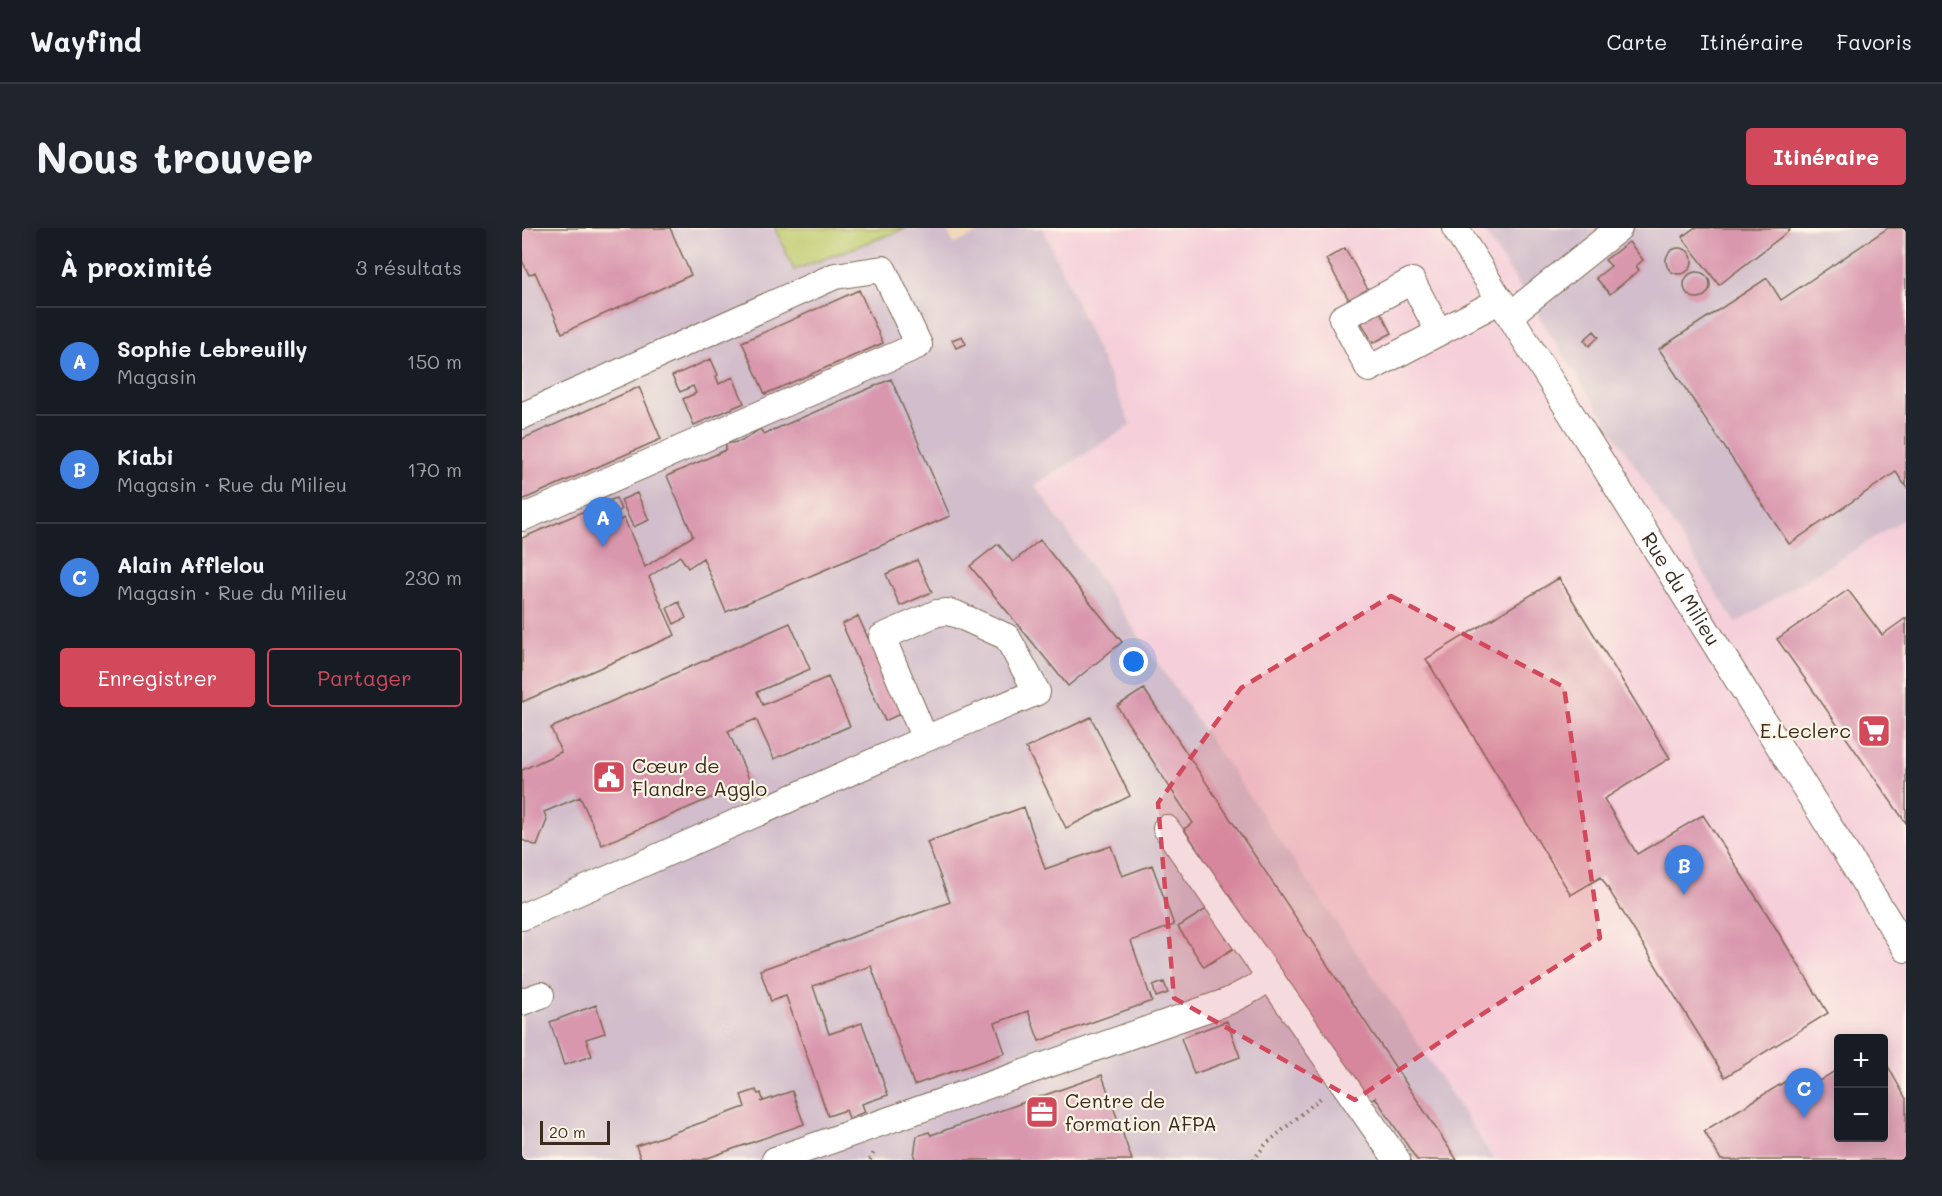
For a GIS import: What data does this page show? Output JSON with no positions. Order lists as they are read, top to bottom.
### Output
{
  "streets": {
    "street": ["Rue du Milieu"]
  },
  "places": {
    "supermarket": ["E.Leclerc"],
    "public building": ["Cœur de Flandre Agglo"],
    "office": ["Centre de formation AFPA"]
  },
  "scale_bar": "20 m",
  "page": {
    "header": "Wayfind",
    "nav": ["Carte", "Itinéraire", "Favoris"],
    "buttons": [
      "Itinéraire",
      ["Enregistrer", "Partager"]
    ],
    "title": "Nous trouver",
    "heading": ["À proximité", "3 résultats"],
    "list": [
      {
        "mark": "A",
        "name": "Sophie Lebreuilly",
        "note": "Magasin",
        "value": "150 m"
      },
      {
        "mark": "B",
        "name": "Kiabi",
        "note": "Magasin · Rue du Milieu",
        "value": "170 m"
      },
      {
        "mark": "C",
        "name": "Alain Afflelou",
        "note": "Magasin · Rue du Milieu",
        "value": "230 m"
      }
    ],
    "pins": ["A", "B", "C"],
    "map_buttons": ["+", "−"],
    "scale": "20 m"
  }
}
